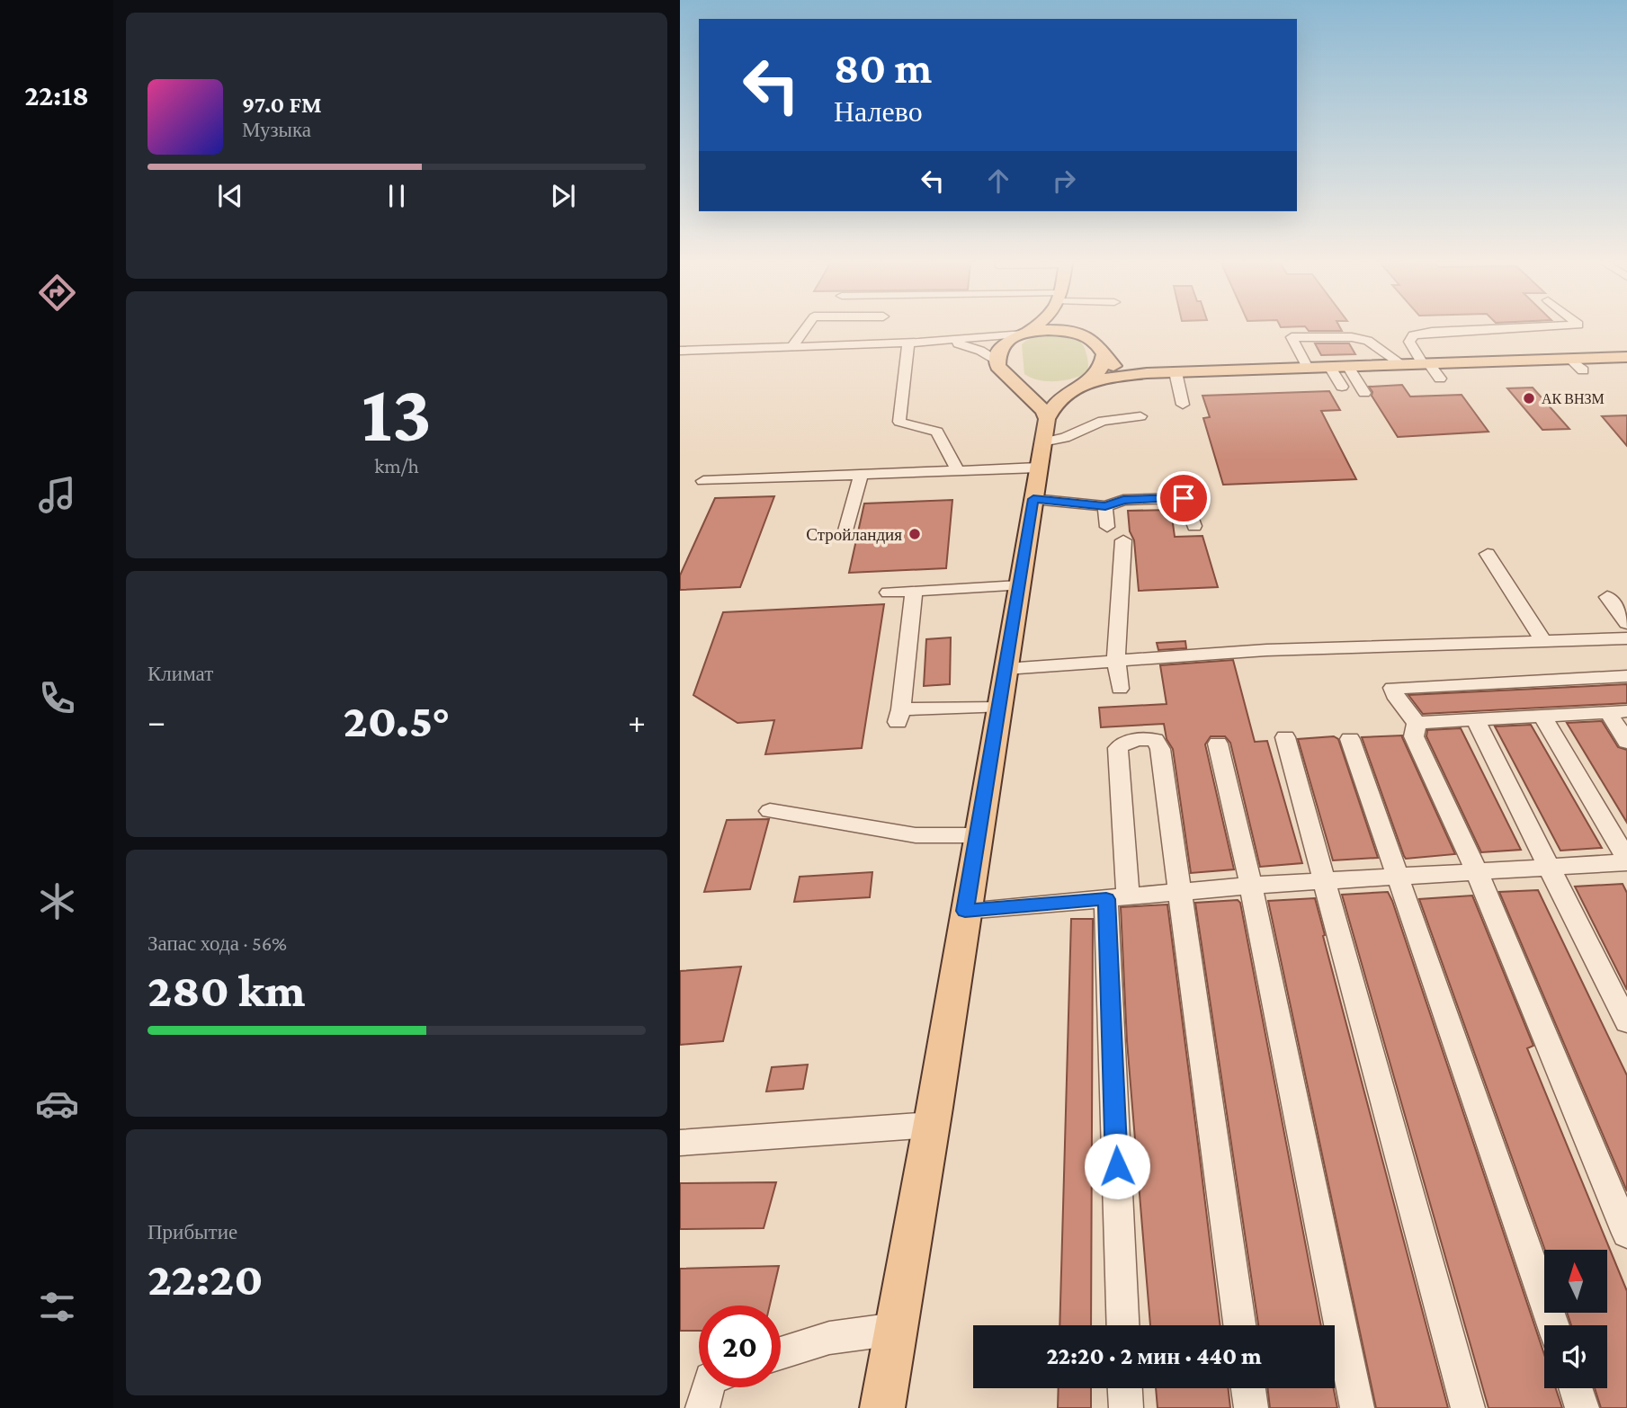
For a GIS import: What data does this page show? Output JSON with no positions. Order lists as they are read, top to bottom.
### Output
{
  "places": ["АК ВНЗМ", "Стройландия"],
  "north": "top",
  "page": {
    "tabs": "22:18",
    "turn": ["80 m", "Налево"],
    "song": ["97.0 FM", "Музыка"],
    "tile": [
      ["13", "km/h"],
      "Климат",
      ["Запас хода · 56%", "280 km"],
      ["Прибытие", "22:20"]
    ],
    "heat": ["−", "20.5°", "+"],
    "limit": "20",
    "trip": "22:20 · 2 мин · 440 m"
  }
}
